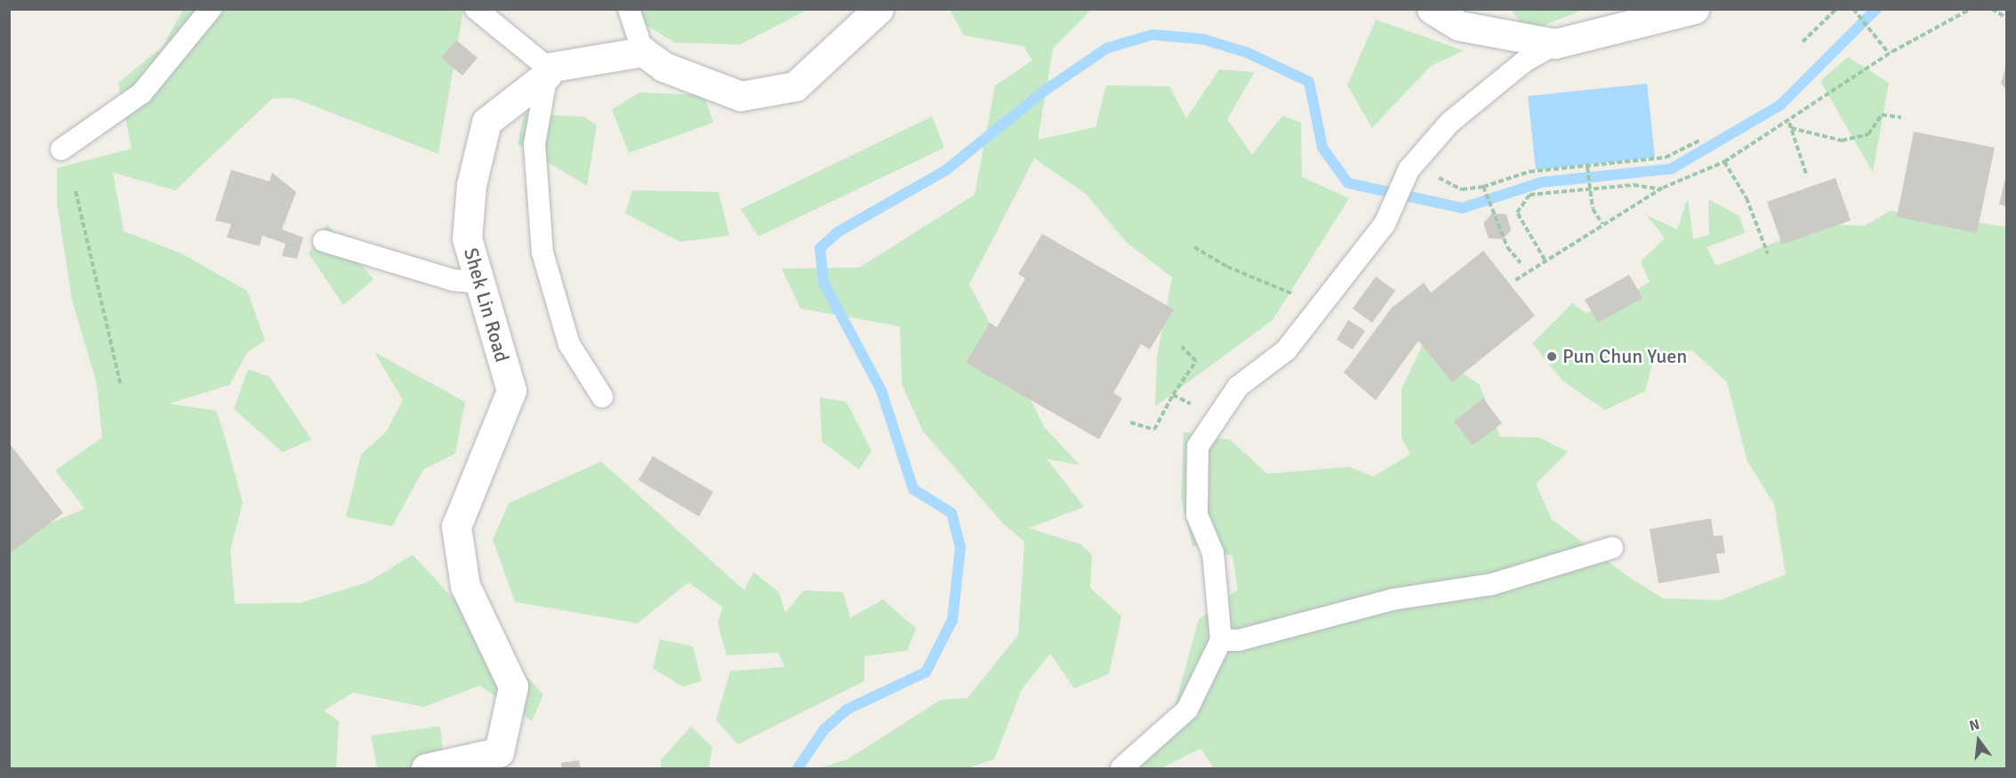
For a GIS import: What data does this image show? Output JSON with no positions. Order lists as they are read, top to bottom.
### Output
{
  "streets": {
    "street": ["Shek Lin Road"]
  },
  "places": ["Pun Chun Yuen"],
  "north": "top"
}
